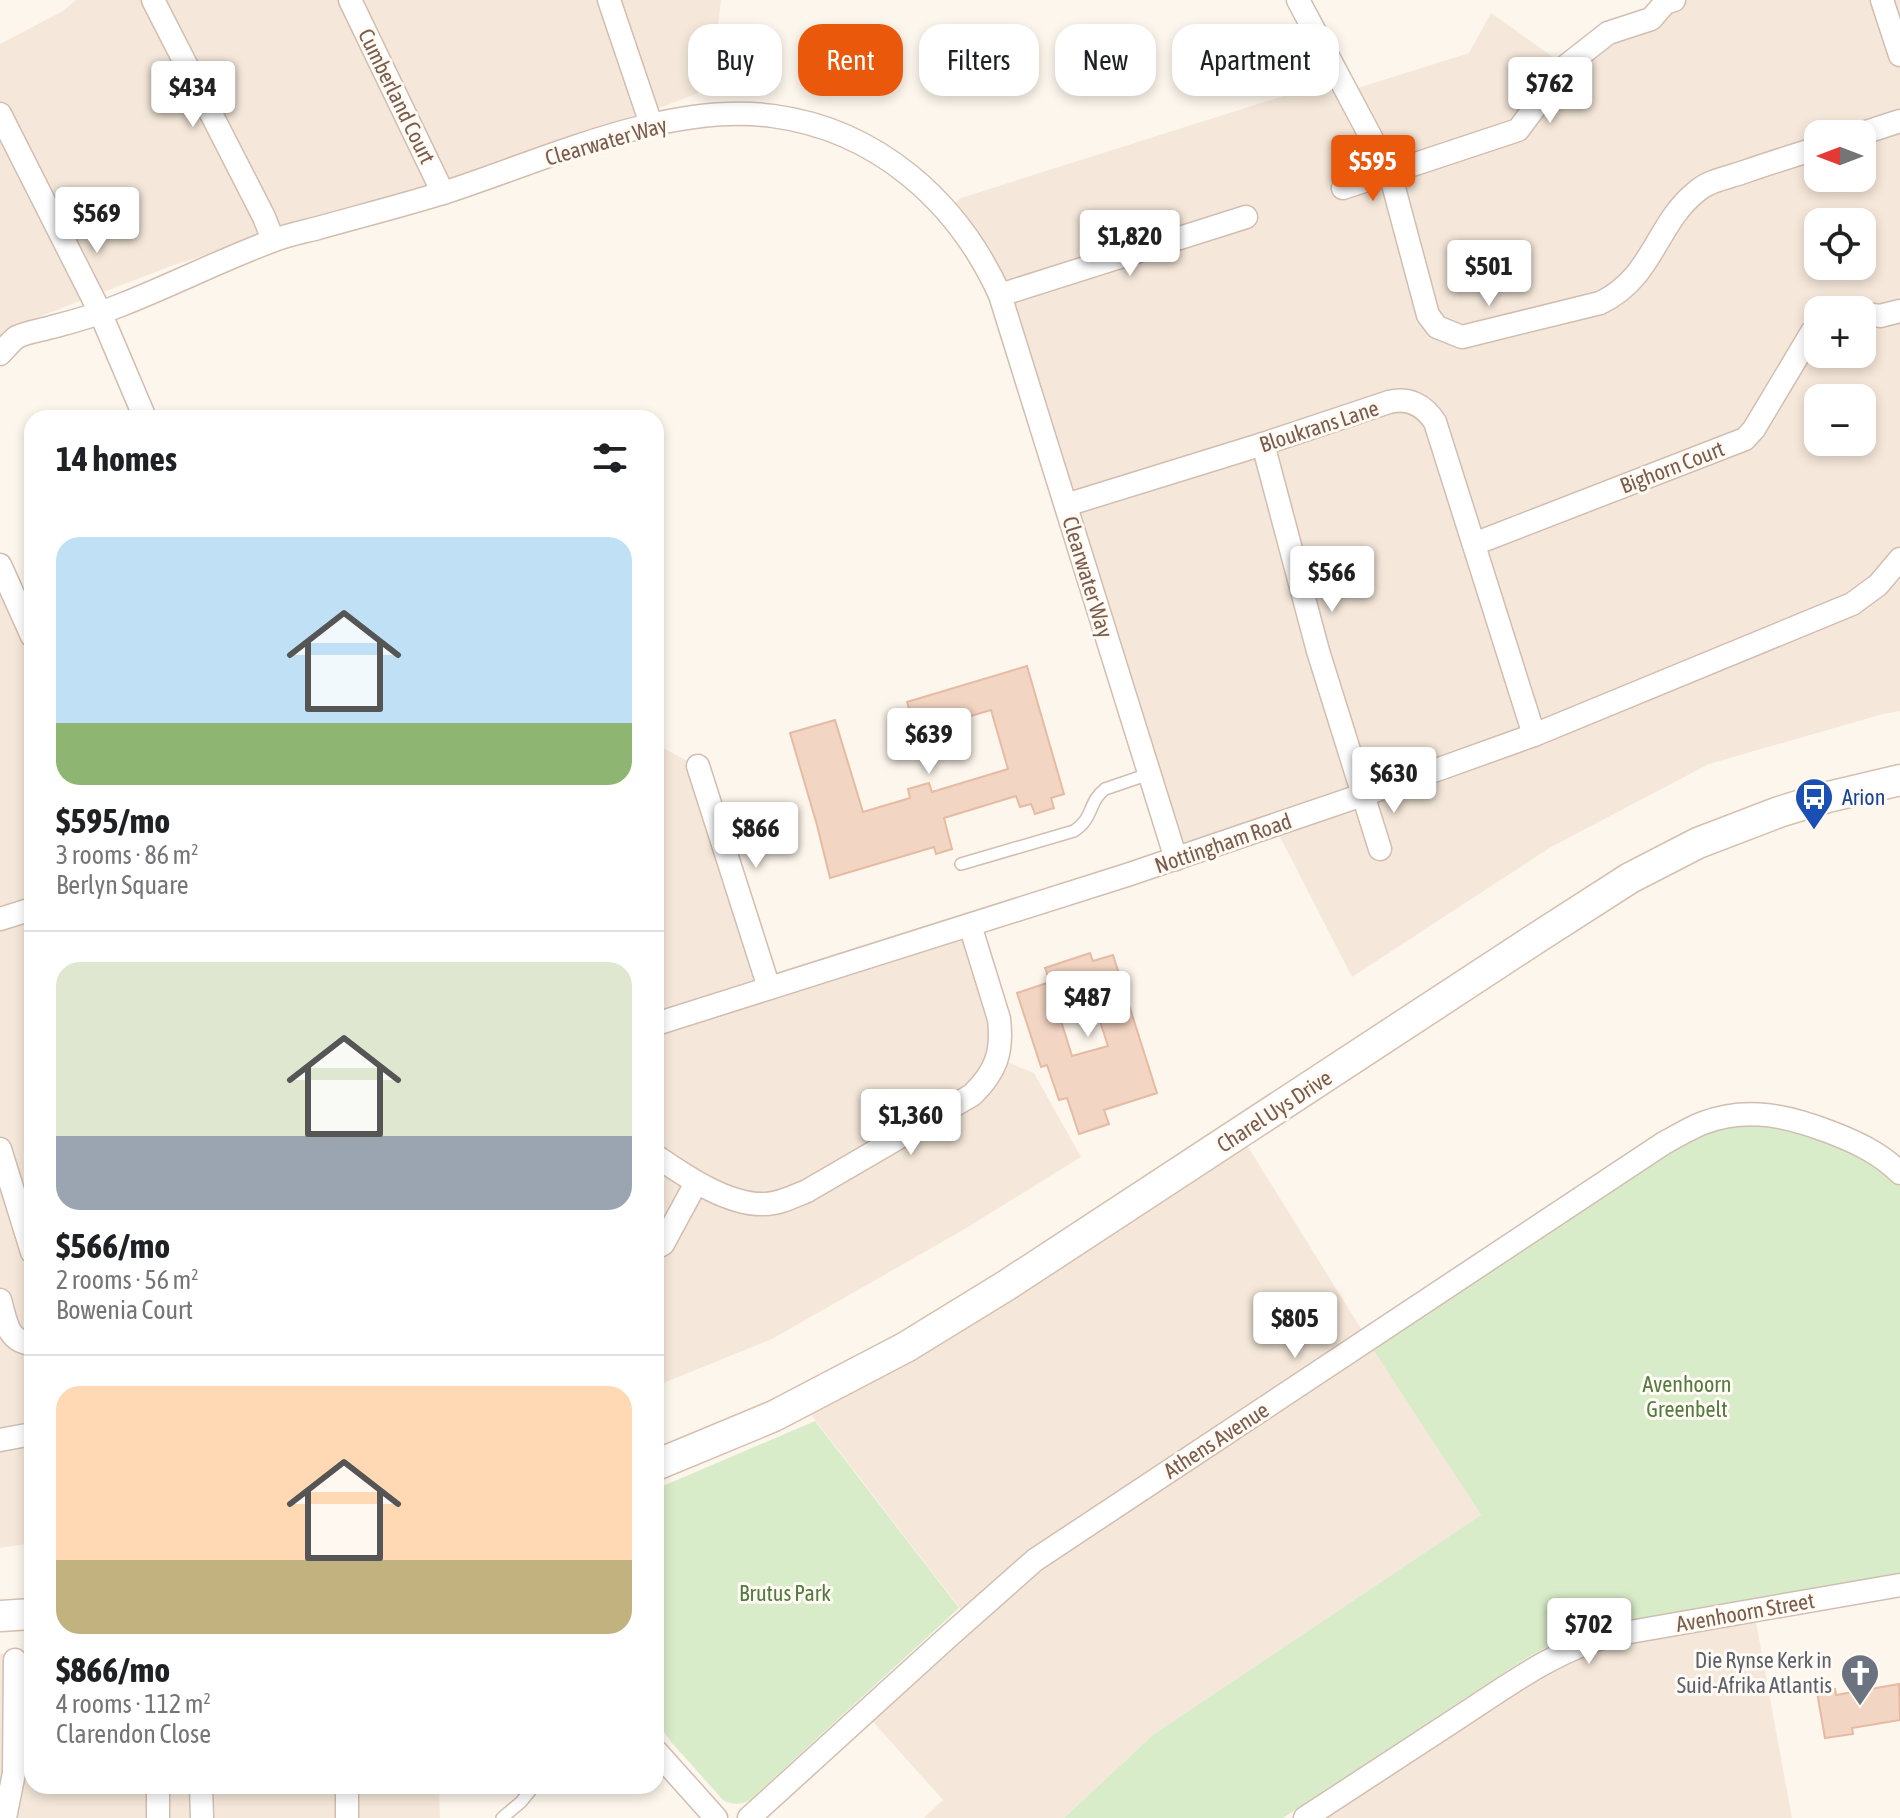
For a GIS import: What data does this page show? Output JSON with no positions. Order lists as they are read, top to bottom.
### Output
{
  "streets": {
    "main road": ["Charel Uys Drive"],
    "street": [
      "Cumberland Court",
      "Clearwater Way",
      "Bloukrans Lane",
      "Bighorn Court",
      "Nottingham Road",
      "Athens Avenue",
      "Avenhoorn Street"
    ]
  },
  "crossings": [
    ["Cumberland Court", "Clearwater Way"],
    ["Clearwater Way", "Bloukrans Lane"],
    ["Clearwater Way", "Nottingham Road"],
    ["Bloukrans Lane", "Bighorn Court"],
    ["Bloukrans Lane", "Nottingham Road"]
  ],
  "parks": ["Avenhoorn Greenbelt", "Brutus Park"],
  "places": {
    "bus stop": ["Arion"],
    "church": ["Die Rynse Kerk in Suid-Afrika Atlantis"]
  },
  "north": "left",
  "page": {
    "chip": [
      "Buy",
      "Rent",
      "Filters",
      "New",
      "Apartment"
    ],
    "price": [
      "$762",
      "$434",
      "$595",
      "$569",
      "$1,820",
      "$501",
      "$566",
      "$639",
      "$630",
      "$866",
      "$487",
      "$1,360",
      "$805",
      "$702"
    ],
    "map_buttons": ["+", "−"],
    "heading": "14 homes",
    "list": [
      {
        "name": "$595/mo",
        "note": "3 rooms · 86 m² · Berlyn Square"
      },
      {
        "name": "$566/mo",
        "note": "2 rooms · 56 m² · Bowenia Court"
      },
      {
        "name": "$866/mo",
        "note": "4 rooms · 112 m² · Clarendon Close"
      }
    ]
  }
}
